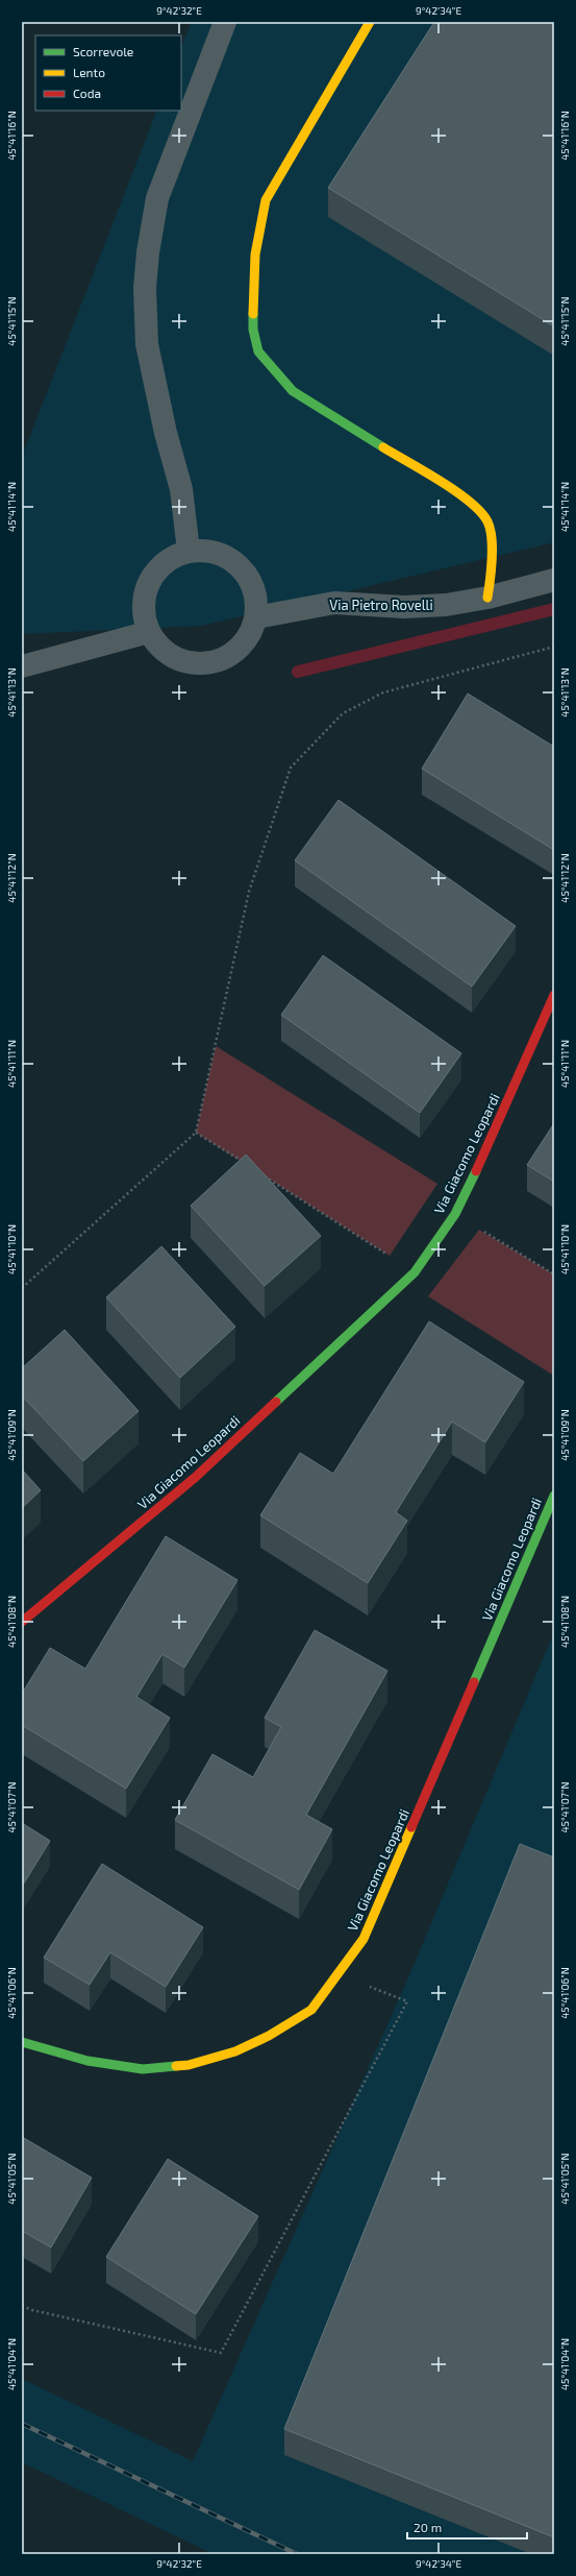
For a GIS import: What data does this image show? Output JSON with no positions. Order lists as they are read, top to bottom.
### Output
{
  "streets": {
    "street": ["Via Pietro Rovelli", "Via Giacomo Leopardi"]
  },
  "legend": ["Scorrevole", "Lento", "Coda"],
  "scale_bar": "20 m",
  "coordinates": [
    "9°42'32\"E",
    "9°42'34\"E",
    "45°41'16\"N",
    "45°41'15\"N",
    "45°41'14\"N",
    "45°41'13\"N",
    "45°41'12\"N",
    "45°41'11\"N",
    "45°41'10\"N",
    "45°41'09\"N",
    "45°41'08\"N",
    "45°41'07\"N",
    "45°41'06\"N",
    "45°41'05\"N",
    "45°41'04\"N"
  ]
}
